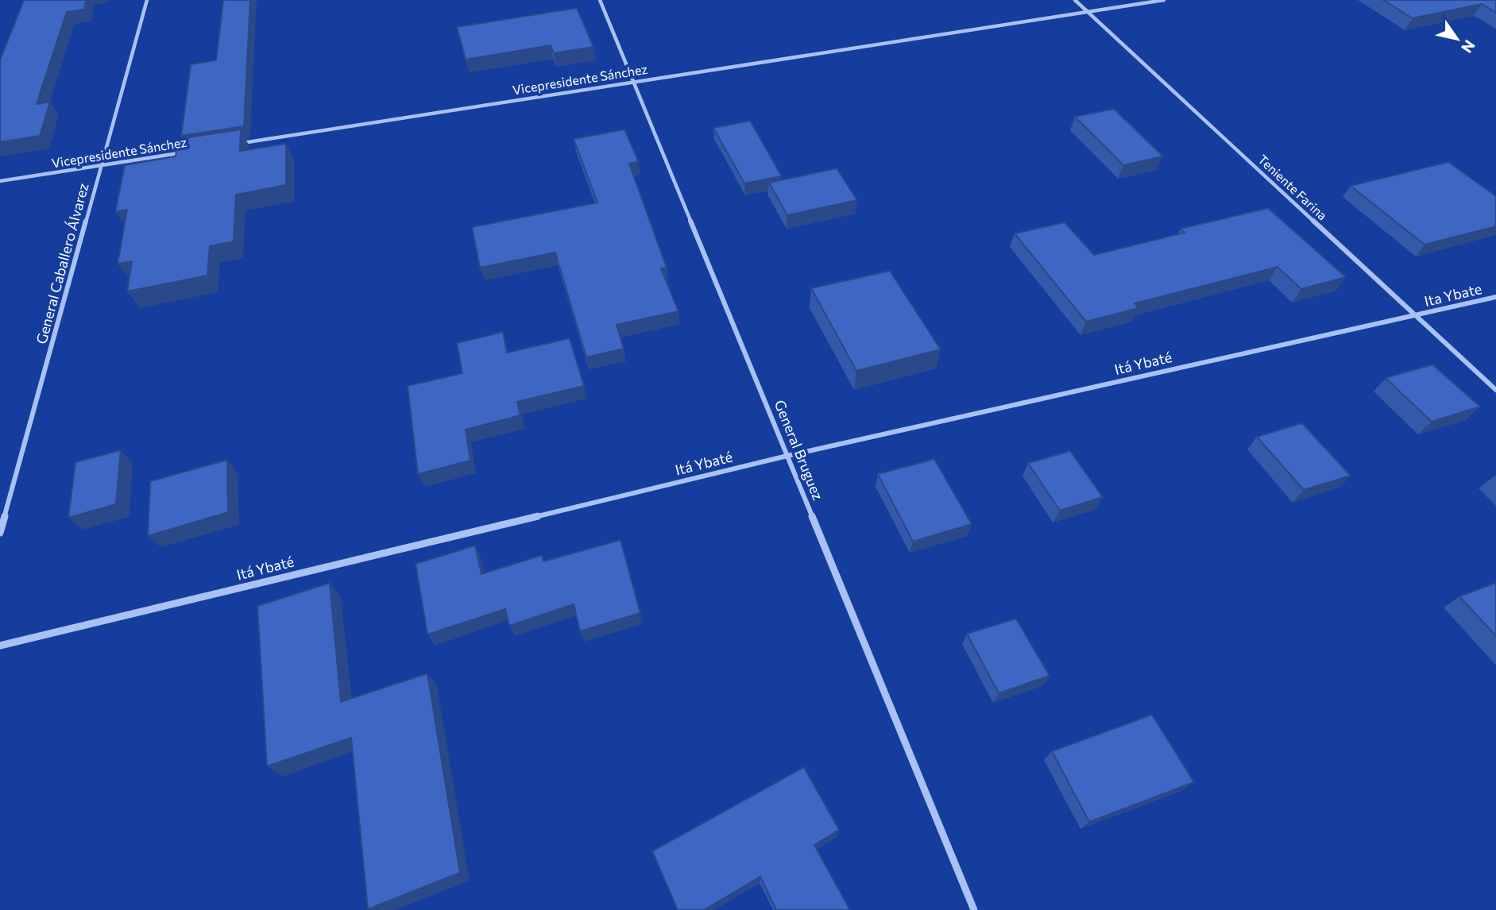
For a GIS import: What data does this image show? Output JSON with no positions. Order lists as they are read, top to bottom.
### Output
{
  "streets": {
    "street": [
      "Vicepresidente Sánchez",
      "Teniente Farina",
      "General Caballero Álvarez",
      "Ita Ybate",
      "Itá Ybaté",
      "General Bruguez"
    ]
  },
  "crossings": [
    ["Vicepresidente Sánchez", "Teniente Farina"],
    ["Vicepresidente Sánchez", "General Caballero Álvarez"],
    ["Vicepresidente Sánchez", "General Bruguez"],
    ["Teniente Farina", "Ita Ybate"],
    ["Teniente Farina", "Itá Ybaté"],
    ["Ita Ybate", "Itá Ybaté"],
    ["Itá Ybaté", "General Bruguez"]
  ],
  "north": "bottom right"
}
